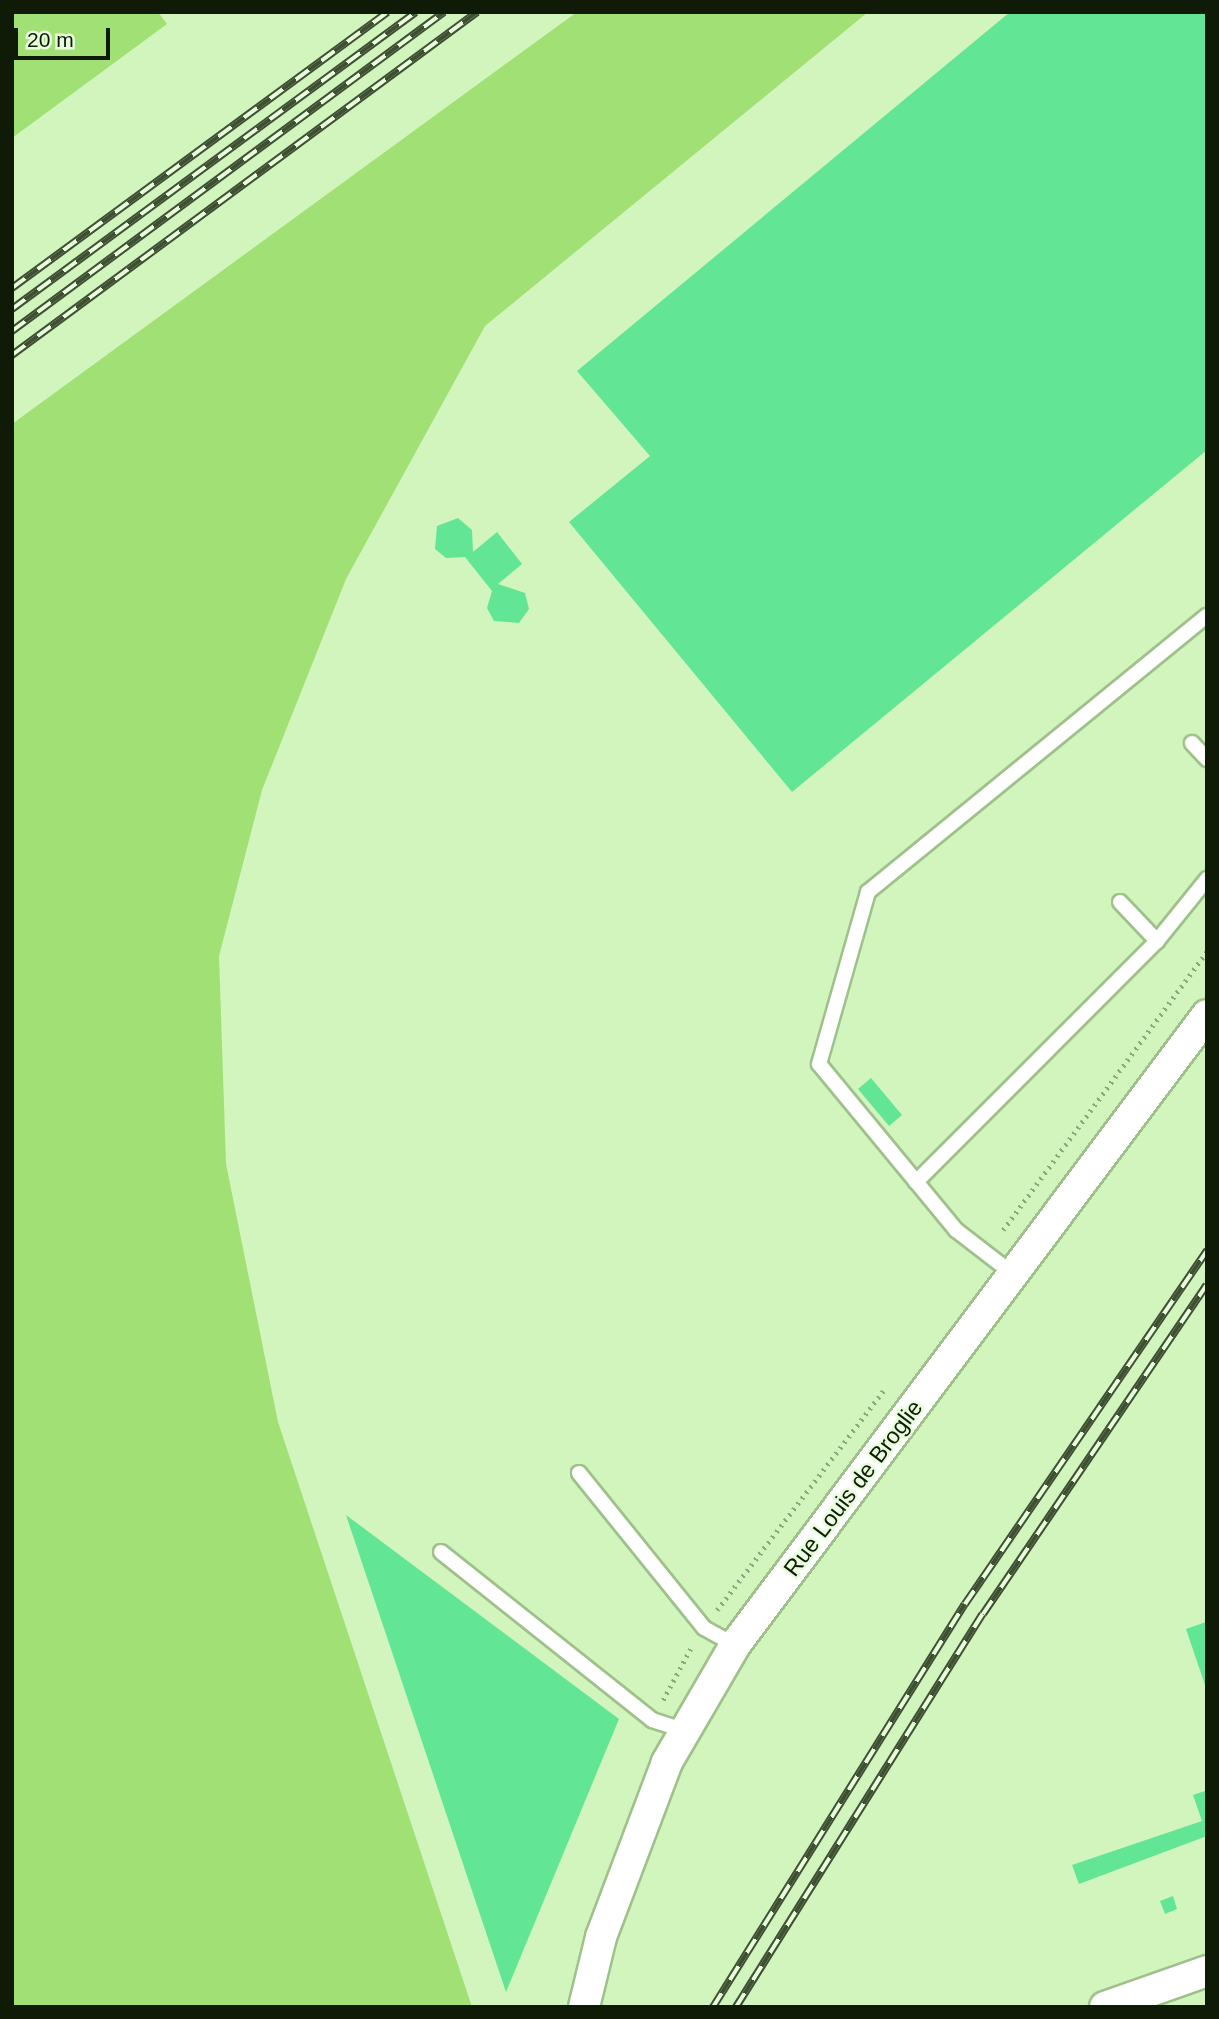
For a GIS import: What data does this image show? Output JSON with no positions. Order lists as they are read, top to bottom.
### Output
{
  "streets": {
    "street": ["Rue Louis de Broglie"]
  },
  "scale_bar": "20 m"
}
